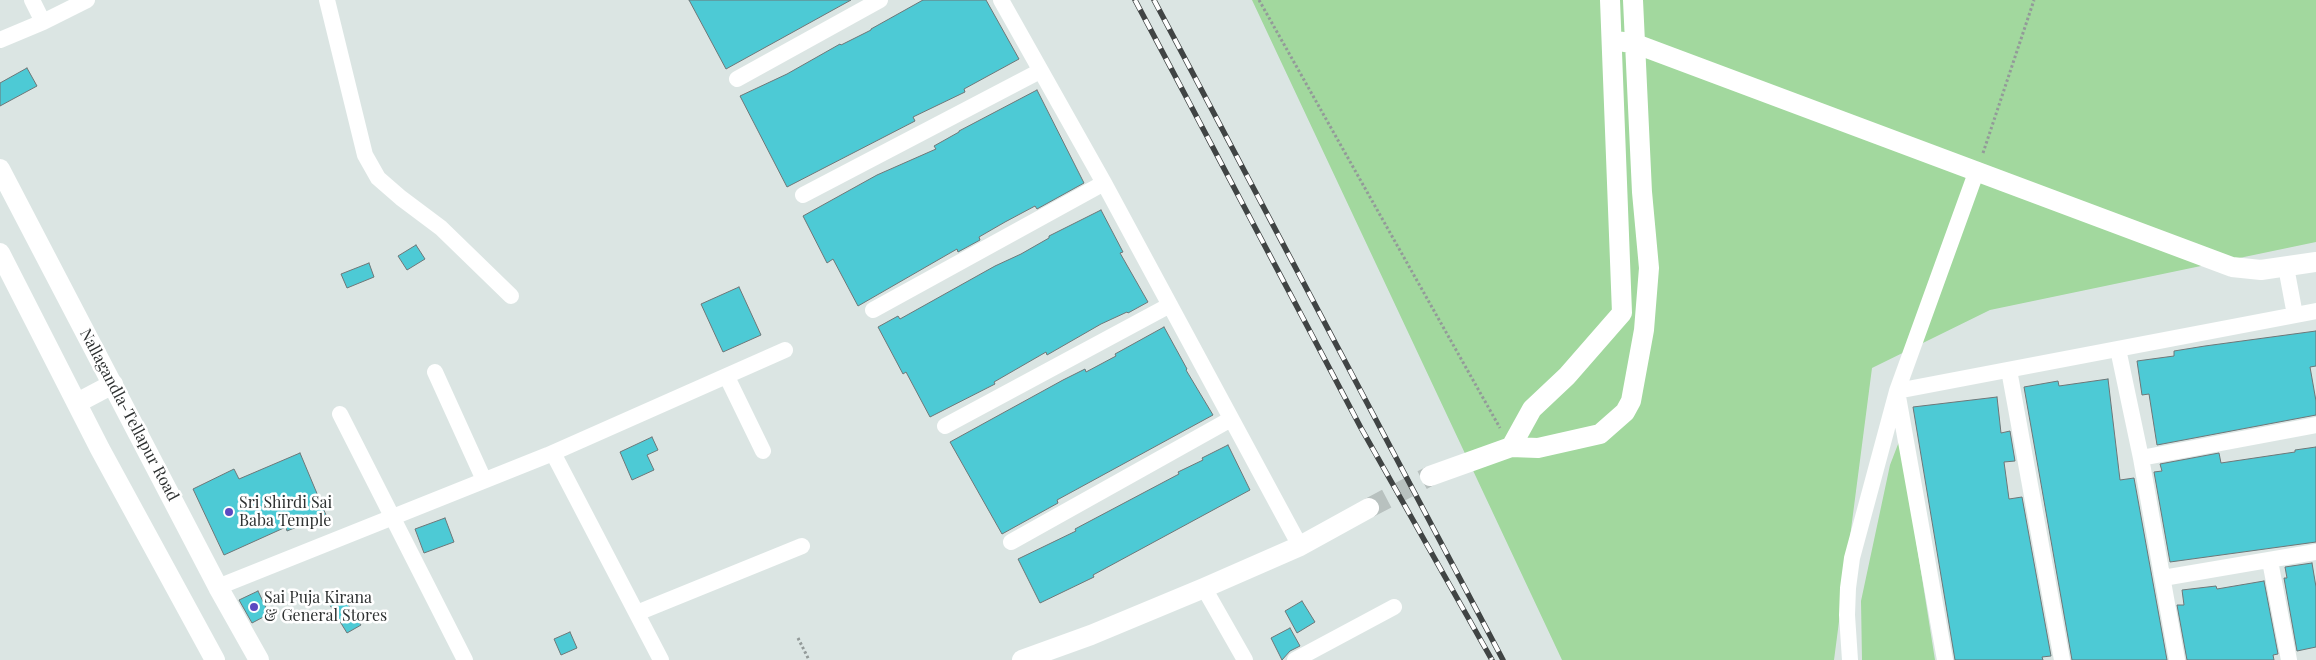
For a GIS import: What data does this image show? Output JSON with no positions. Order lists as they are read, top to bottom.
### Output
{
  "streets": {
    "street": ["Nallagandla-Tellapur Road"]
  },
  "places": ["Sri Shirdi Sai Baba Temple", "Sai Puja Kirana & General Stores"]
}
